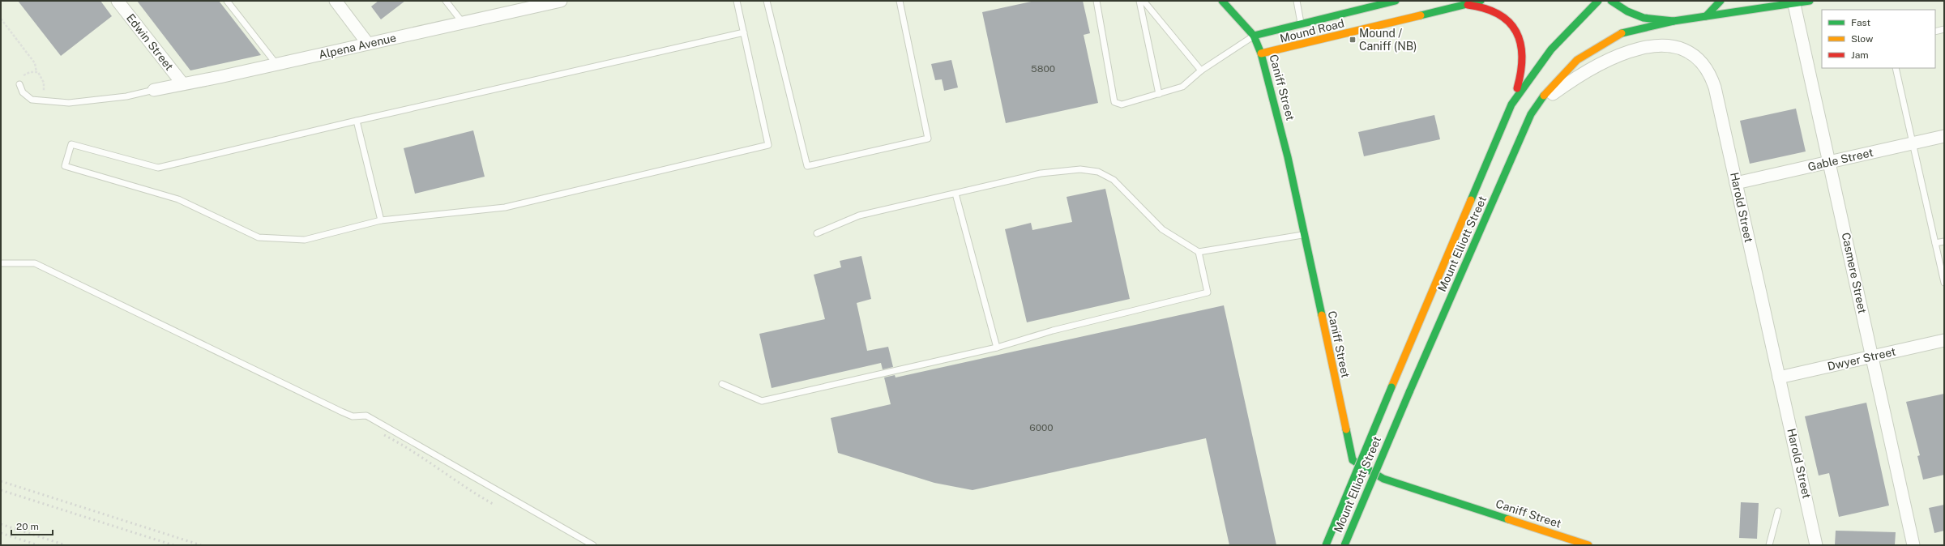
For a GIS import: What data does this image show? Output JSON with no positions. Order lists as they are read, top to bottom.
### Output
{
  "streets": {
    "main road": ["Mound Road", "Caniff Street", "Mount Elliott Street"],
    "street": [
      "Edwin Street",
      "Alpena Avenue",
      "Gable Street",
      "Harold Street",
      "Casmere Street",
      "Dwyer Street"
    ]
  },
  "crossings": [
    ["Mound Road", "Caniff Street"],
    ["Edwin Street", "Alpena Avenue"],
    ["Gable Street", "Harold Street"],
    ["Gable Street", "Casmere Street"],
    ["Harold Street", "Mount Elliott Street"],
    ["Harold Street", "Dwyer Street"],
    ["Casmere Street", "Dwyer Street"]
  ],
  "places": {
    "transit": ["Mound / Caniff (NB)"]
  },
  "house_numbers": ["5800", "6000"],
  "legend": ["Fast", "Slow", "Jam"],
  "scale_bar": "20 m"
}
